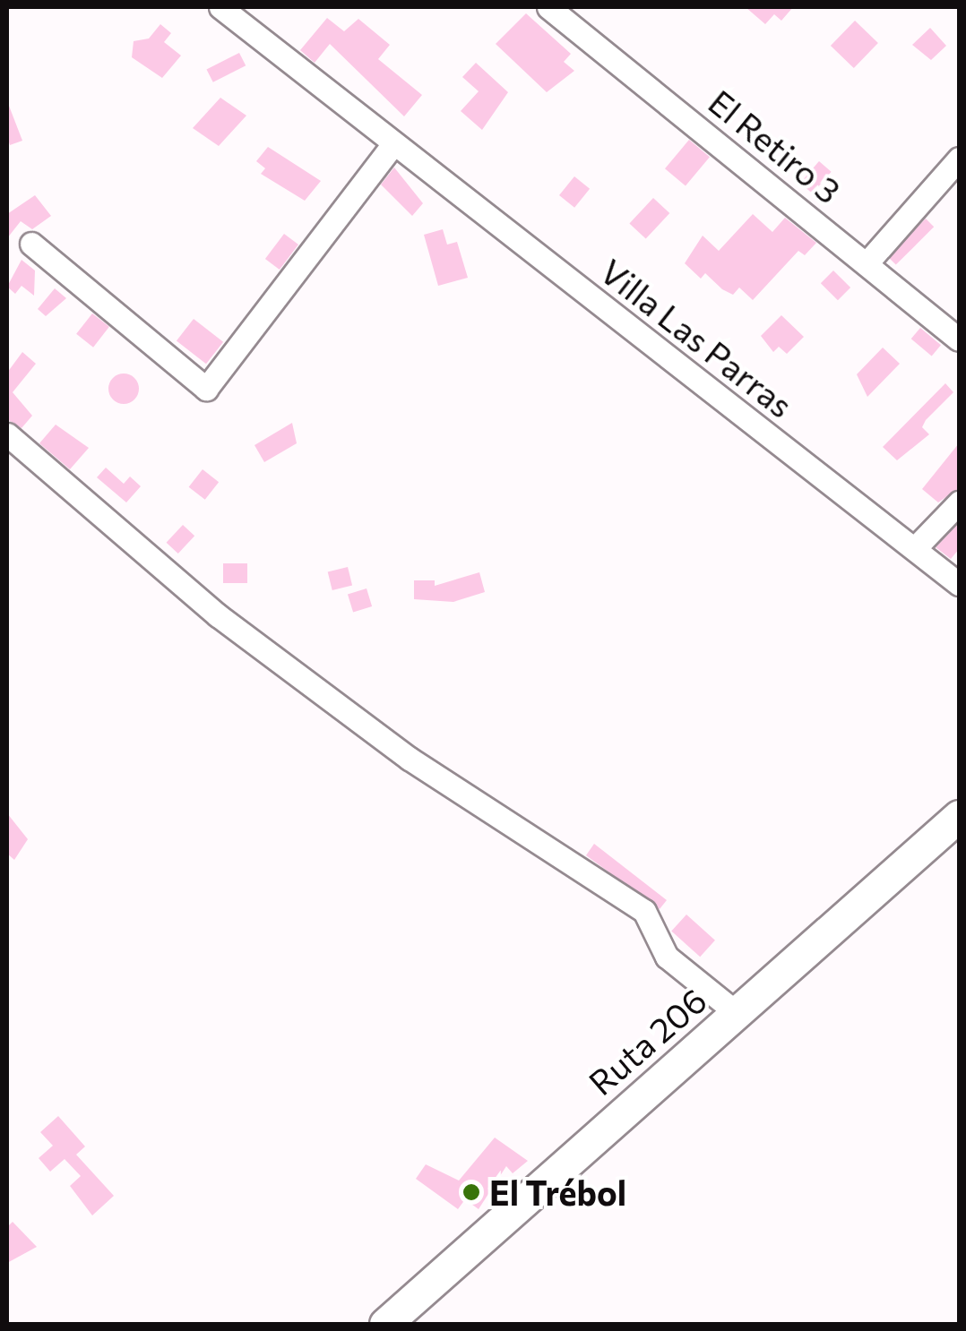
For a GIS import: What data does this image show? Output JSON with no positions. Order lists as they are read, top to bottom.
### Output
{
  "streets": {
    "highway": ["Ruta 206"],
    "street": ["El Retiro 3", "Villa Las Parras"]
  },
  "places": ["El Trébol"]
}
